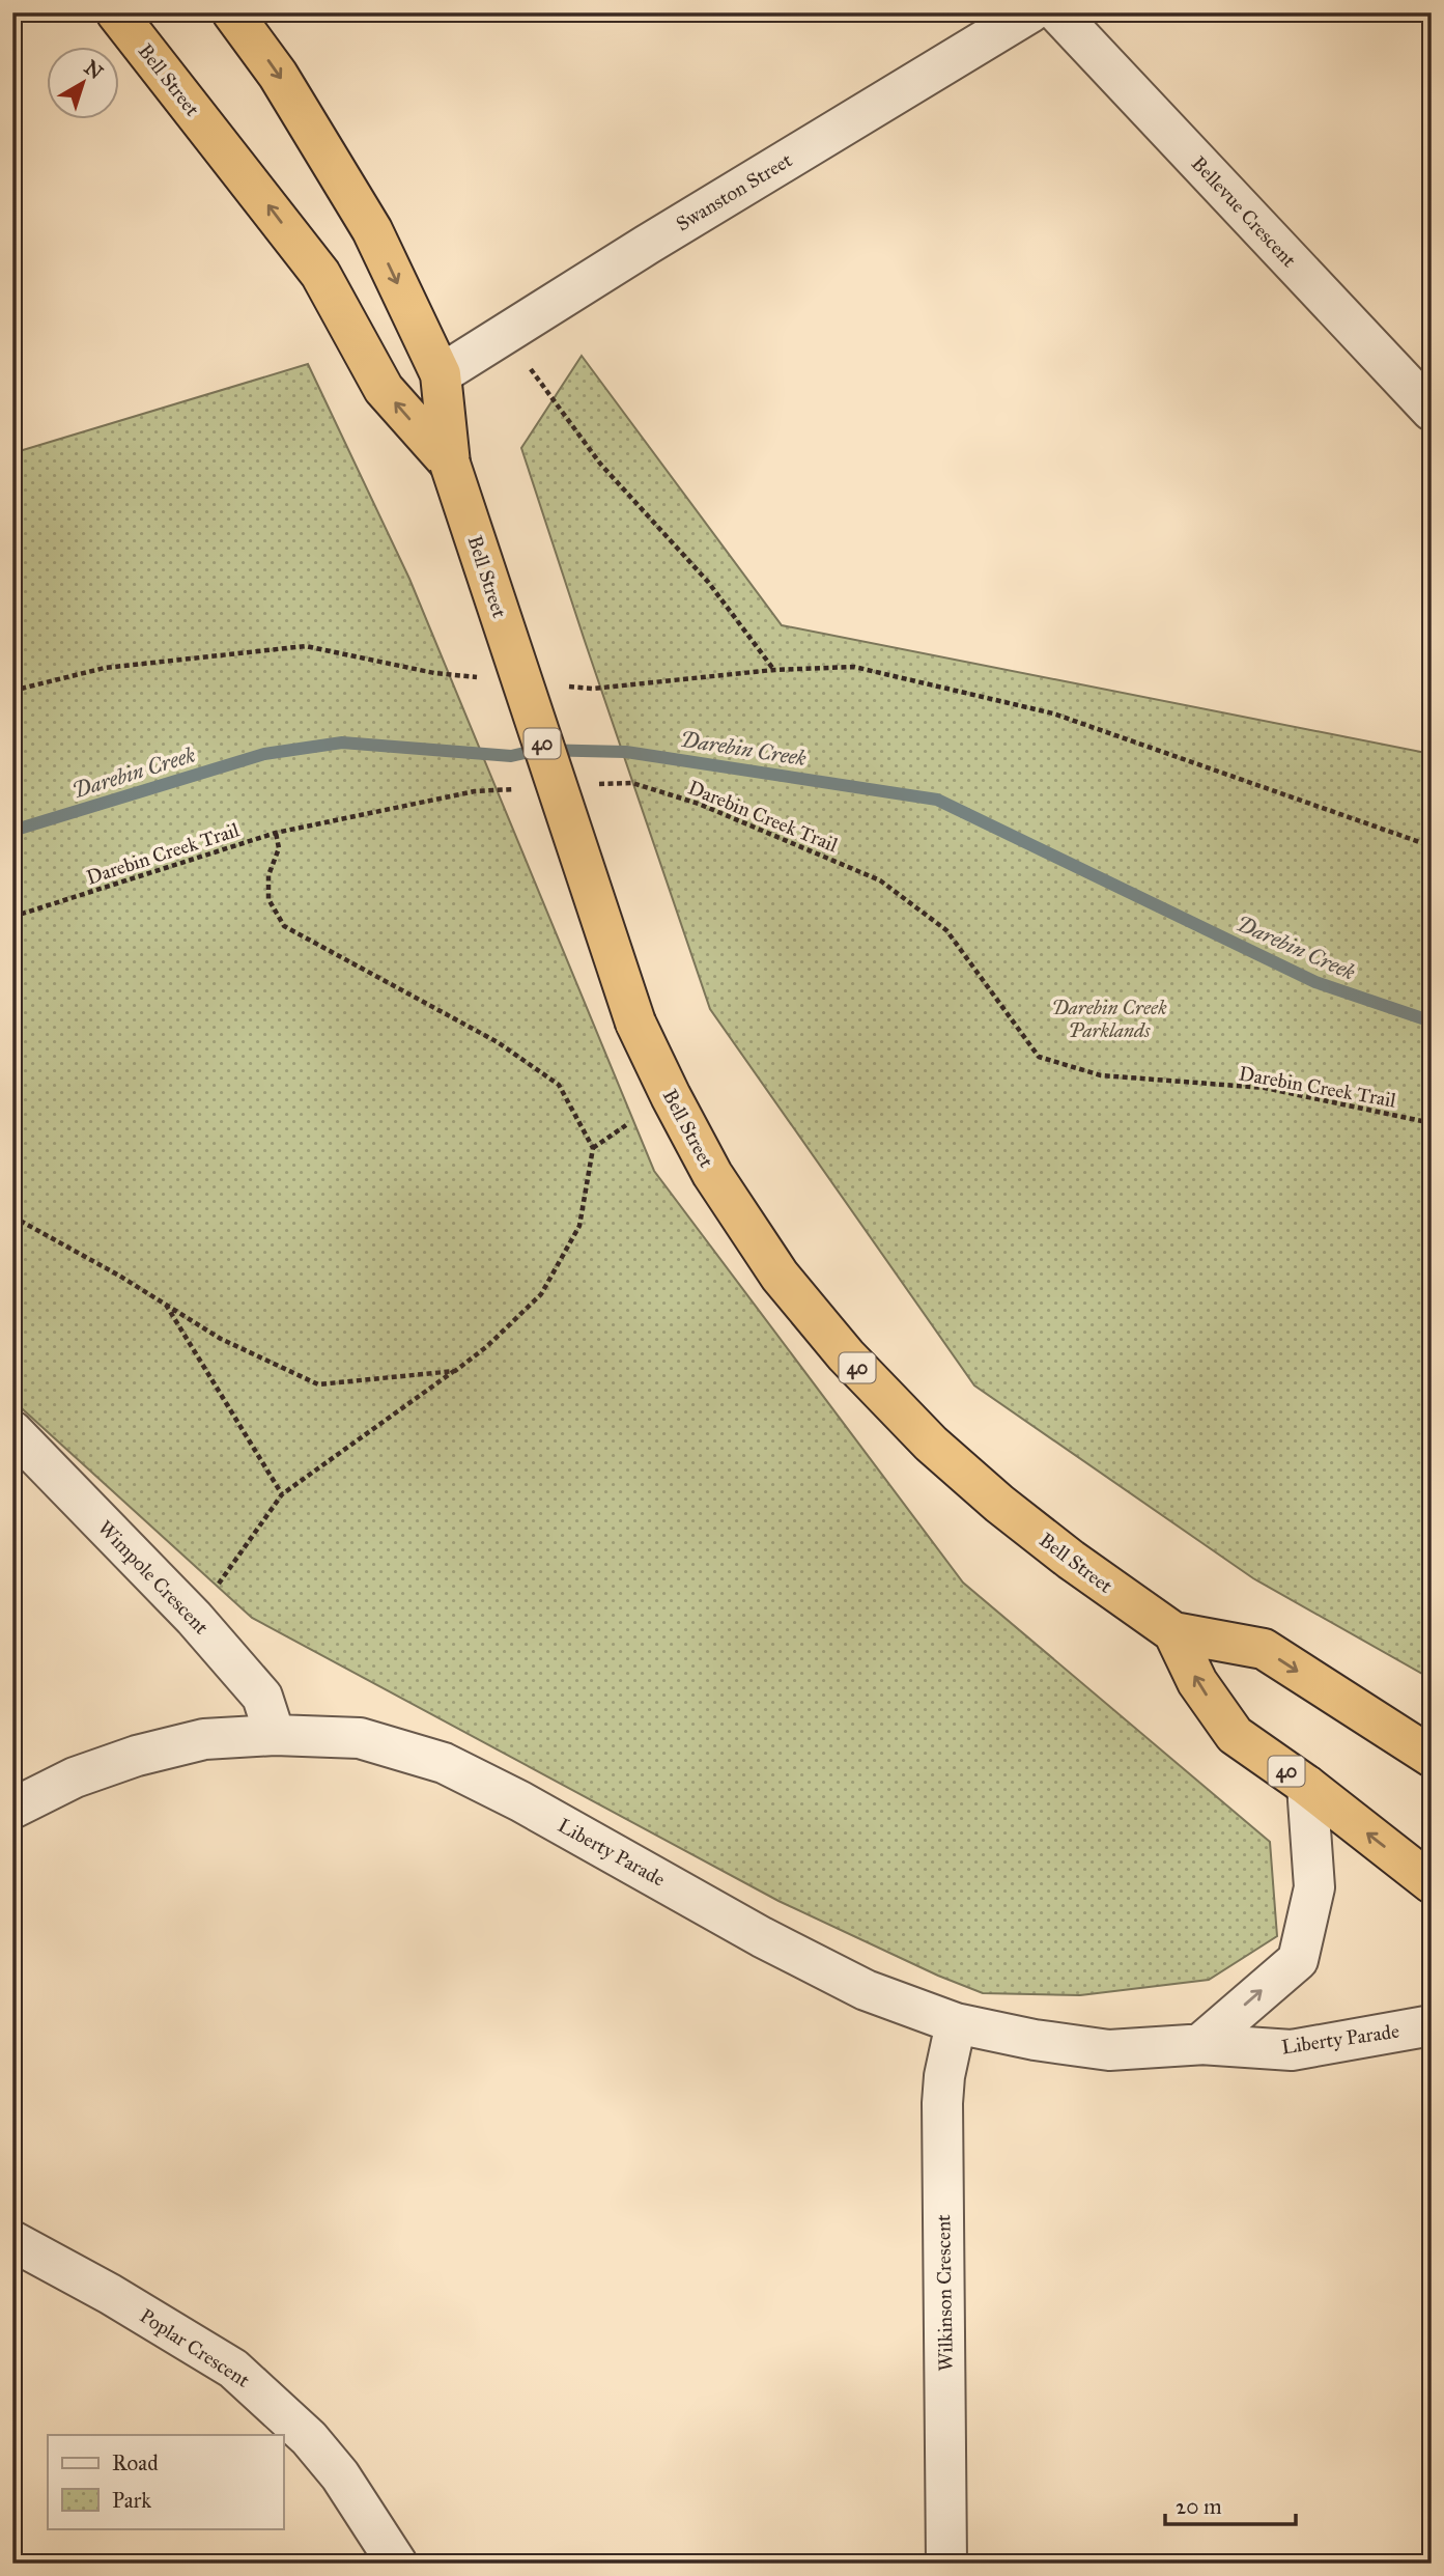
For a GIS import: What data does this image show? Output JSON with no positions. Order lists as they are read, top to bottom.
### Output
{
  "streets": {
    "highway": ["Bell Street", "40"],
    "street": [
      "Swanston Street",
      "Bellevue Crescent",
      "Wimpole Crescent",
      "Liberty Parade",
      "Wilkinson Crescent",
      "Poplar Crescent"
    ],
    "path": ["Darebin Creek Trail"]
  },
  "crossings": [
    ["Bell Street", "Swanston Street"],
    ["Wimpole Crescent", "Liberty Parade"],
    ["Liberty Parade", "Wilkinson Crescent"]
  ],
  "water": ["Darebin Creek"],
  "parks": ["Darebin Creek Parklands"],
  "legend": ["Road", "Park"],
  "scale_bar": "20 m",
  "north": "top right"
}
